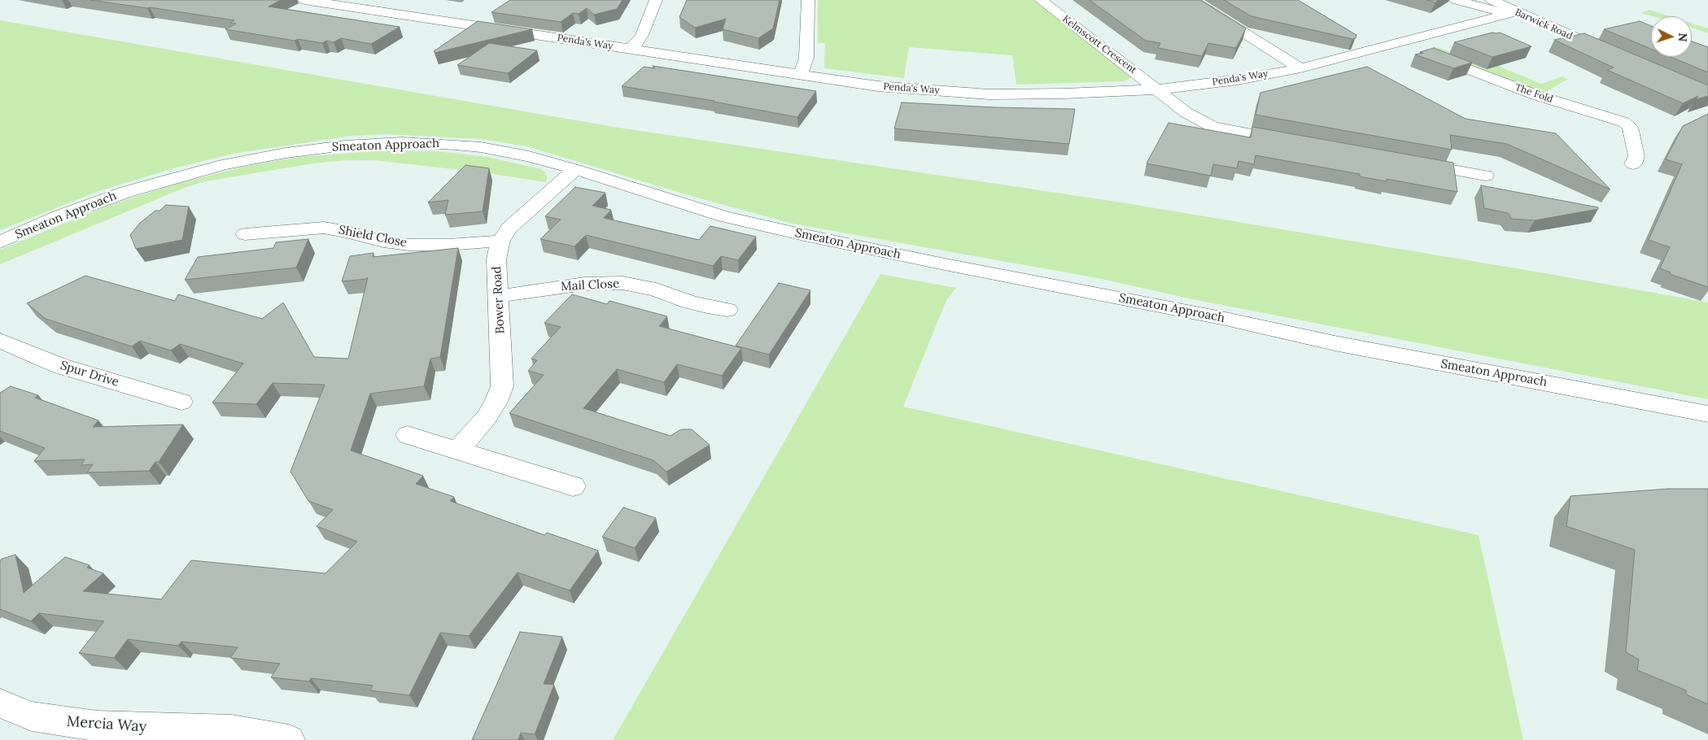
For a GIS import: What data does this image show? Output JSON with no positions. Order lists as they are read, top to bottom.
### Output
{
  "streets": {
    "street": [
      "Barwick Road",
      "Penda's Way",
      "Kelmscott Crescent",
      "The Fold",
      "Smeaton Approach",
      "Shield Close",
      "Mail Close",
      "Bower Road",
      "Spur Drive",
      "Mercia Way"
    ]
  },
  "crossings": [
    ["Barwick Road", "Penda's Way"],
    ["Penda's Way", "Kelmscott Crescent"],
    ["Penda's Way", "The Fold"],
    ["Smeaton Approach", "Bower Road"],
    ["Shield Close", "Bower Road"],
    ["Mail Close", "Bower Road"]
  ],
  "north": "right"
}
